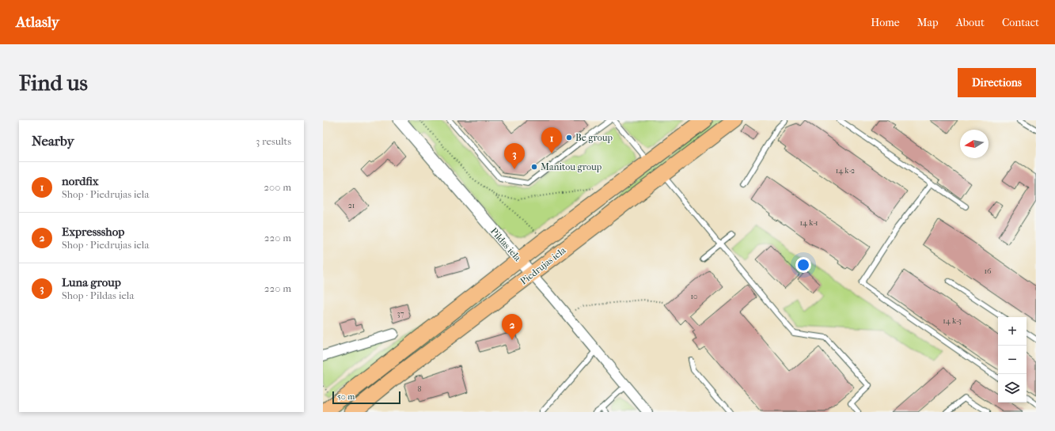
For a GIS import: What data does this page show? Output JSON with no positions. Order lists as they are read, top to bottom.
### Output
{
  "streets": {
    "main road": ["Piedrujas iela"],
    "street": ["Pildas iela"]
  },
  "crossings": [
    ["Pildas iela", "Piedrujas iela"]
  ],
  "places": ["Be group", "Manitou group"],
  "house_numbers": [
    "14 k-2",
    "21",
    "14 k-1",
    "16",
    "10",
    "37",
    "14 k-3",
    "8"
  ],
  "scale_bar": "50 m",
  "north": "left",
  "page": {
    "header": "Atlasly",
    "nav": [
      "Home",
      "Map",
      "About",
      "Contact"
    ],
    "buttons": "Directions",
    "title": "Find us",
    "heading": ["Nearby", "3 results"],
    "pins": ["1", "3", "2"],
    "list": [
      {
        "mark": "1",
        "name": "nordfix",
        "note": "Shop · Piedrujas iela",
        "value": "200 m"
      },
      {
        "mark": "2",
        "name": "Expressshop",
        "note": "Shop · Piedrujas iela",
        "value": "220 m"
      },
      {
        "mark": "3",
        "name": "Luna group",
        "note": "Shop · Pildas iela",
        "value": "220 m"
      }
    ],
    "map_buttons": ["+", "−"],
    "scale": "50 m"
  }
}
